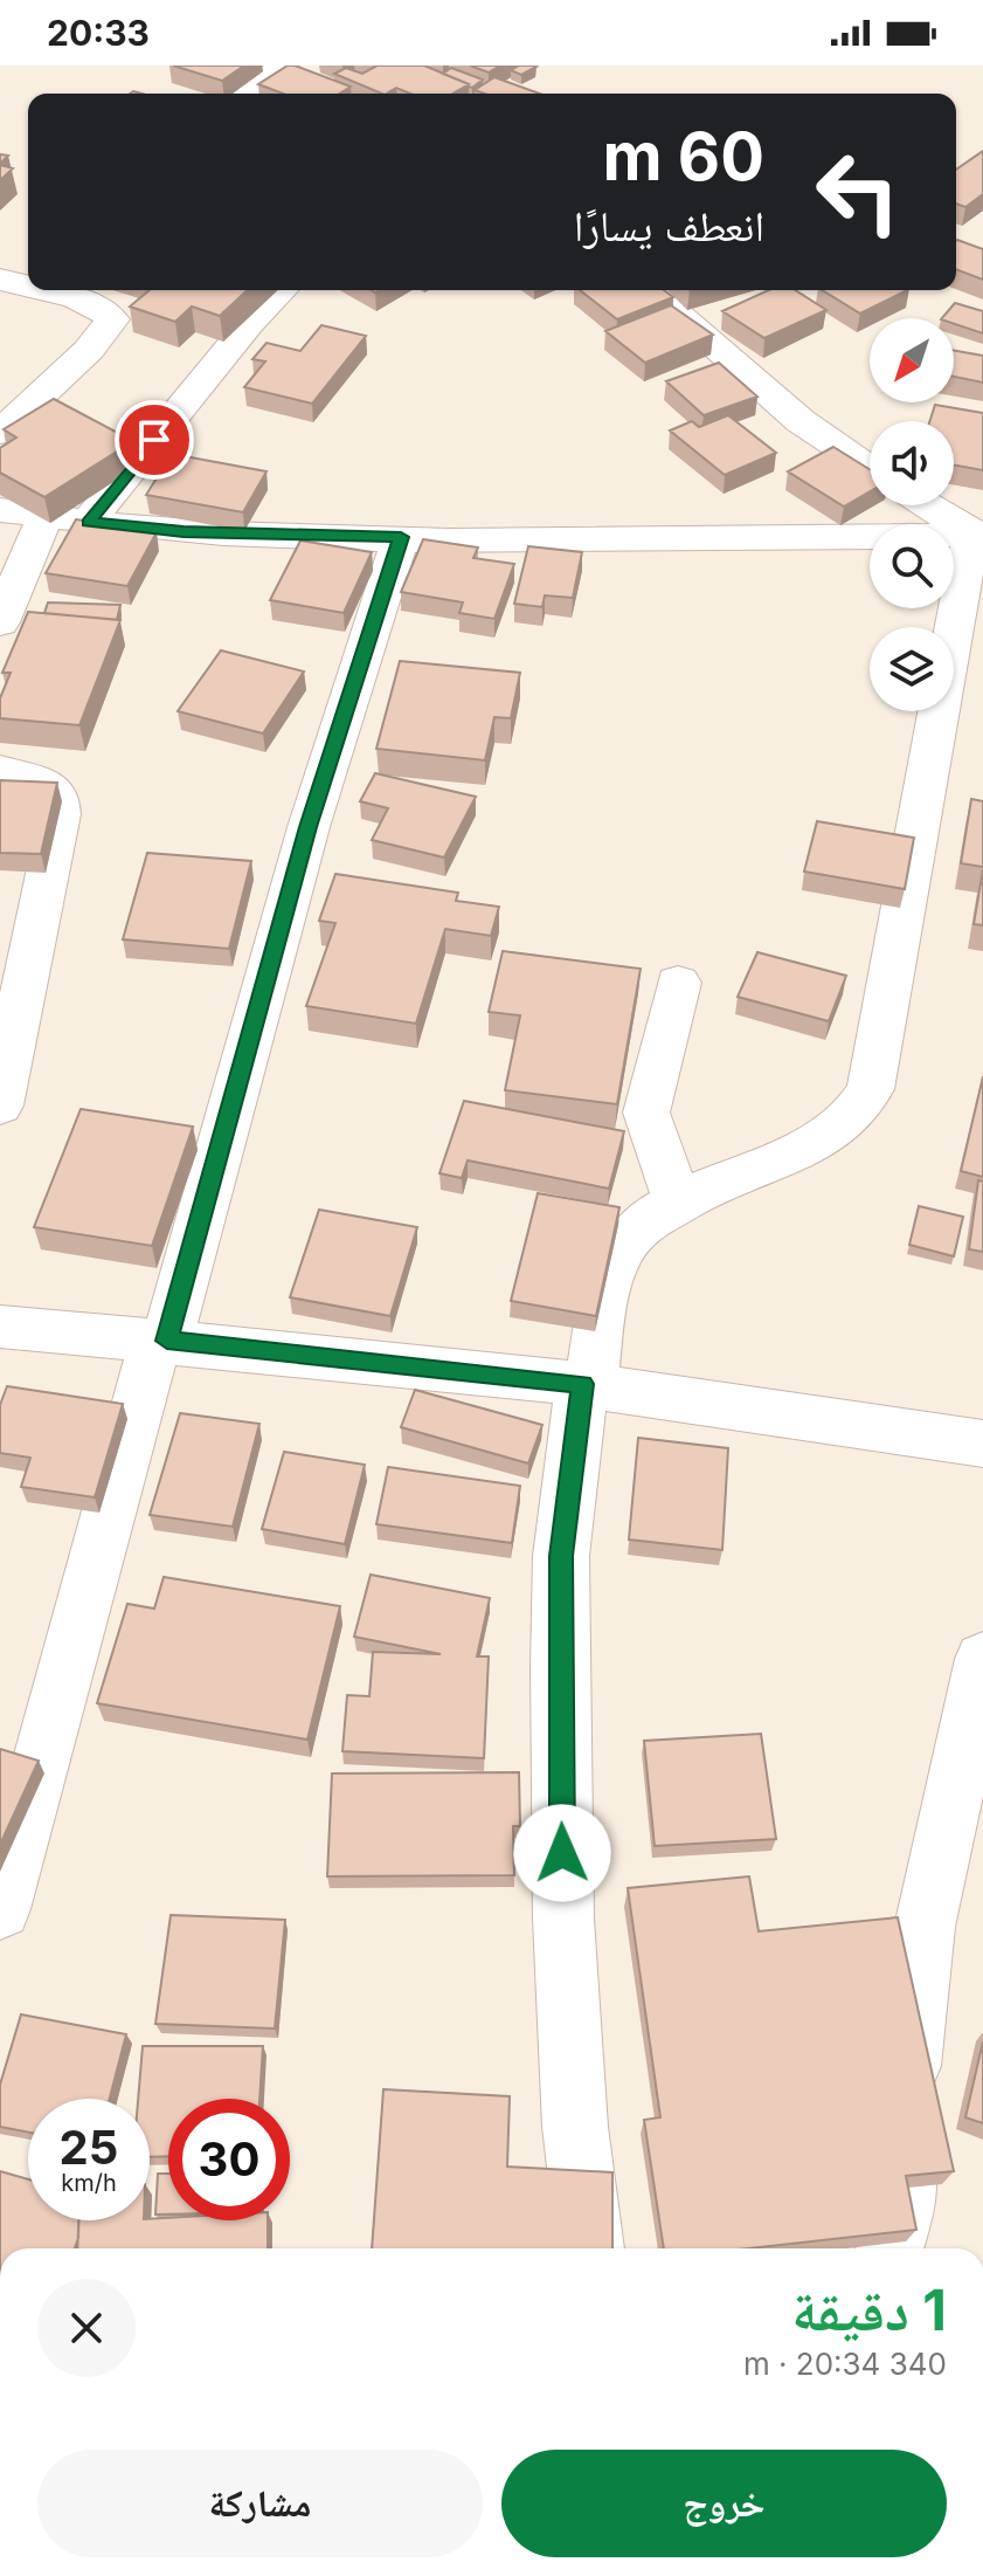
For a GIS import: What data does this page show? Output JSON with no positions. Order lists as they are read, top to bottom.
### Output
{
  "north": "bottom left",
  "page": {
    "status": "20:33",
    "turn": ["60 m", "انعطف يسارًا"],
    "speed": "25 km/h",
    "limit": "30",
    "heading": ["1 دقيقة", "340 m · 20:34"],
    "buttons": ["خروج", "مشاركة"]
  }
}
